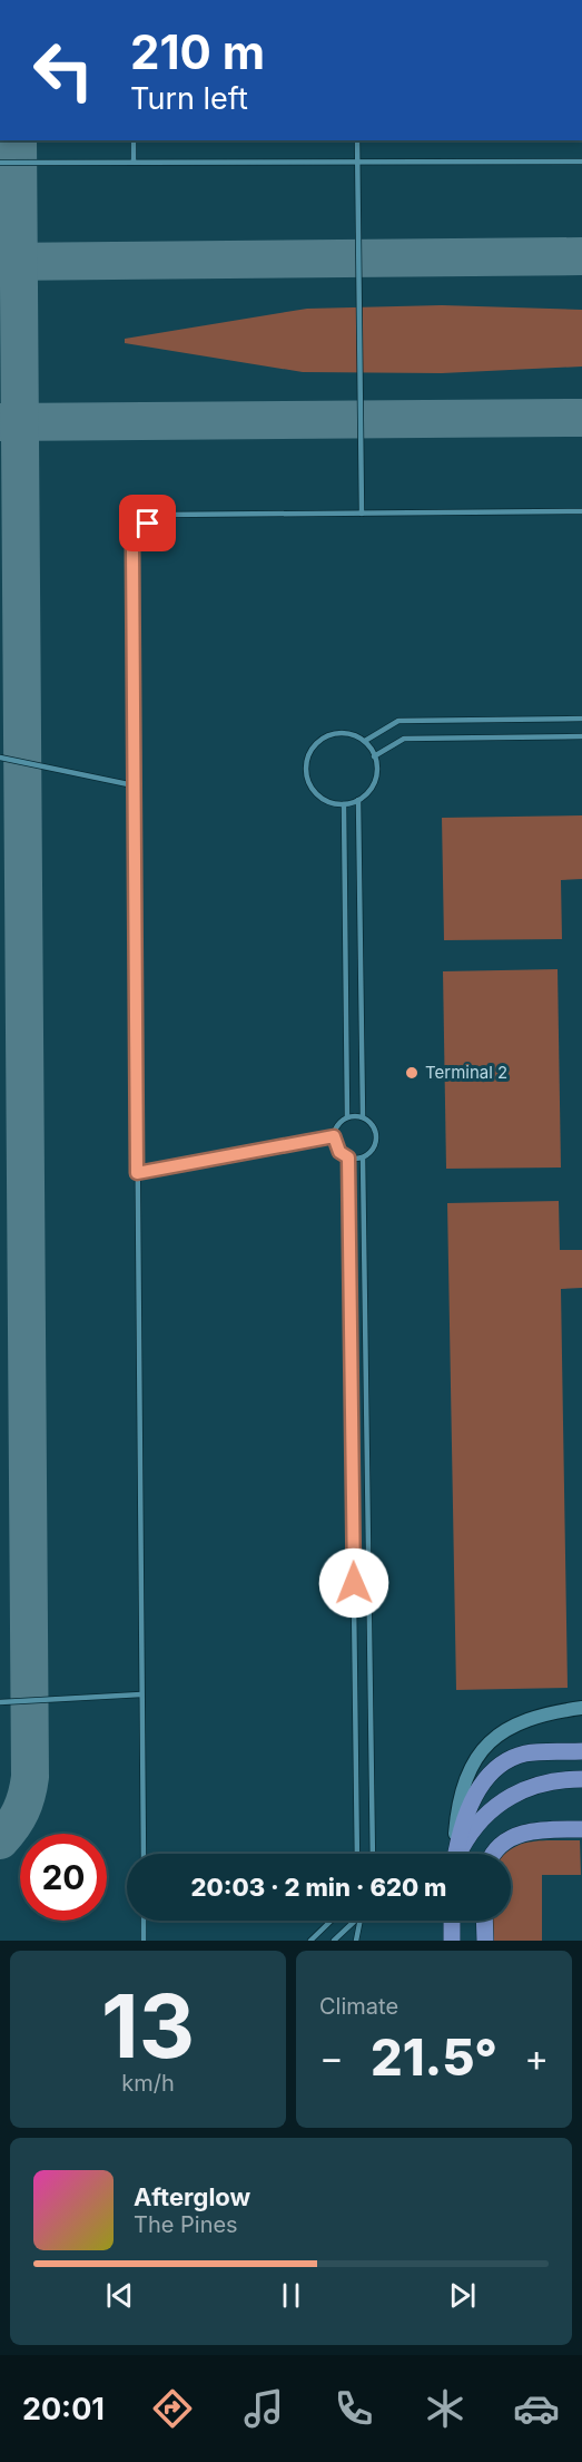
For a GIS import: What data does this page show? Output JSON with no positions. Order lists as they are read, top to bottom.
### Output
{
  "places": ["Terminal 2"],
  "page": {
    "turn": ["210 m", "Turn left"],
    "limit": "20",
    "trip": "20:03 · 2 min · 620 m",
    "tile": [
      ["13", "km/h"],
      "Climate"
    ],
    "heat": ["−", "21.5°", "+"],
    "song": ["Afterglow", "The Pines"],
    "tabs": "20:01"
  }
}
